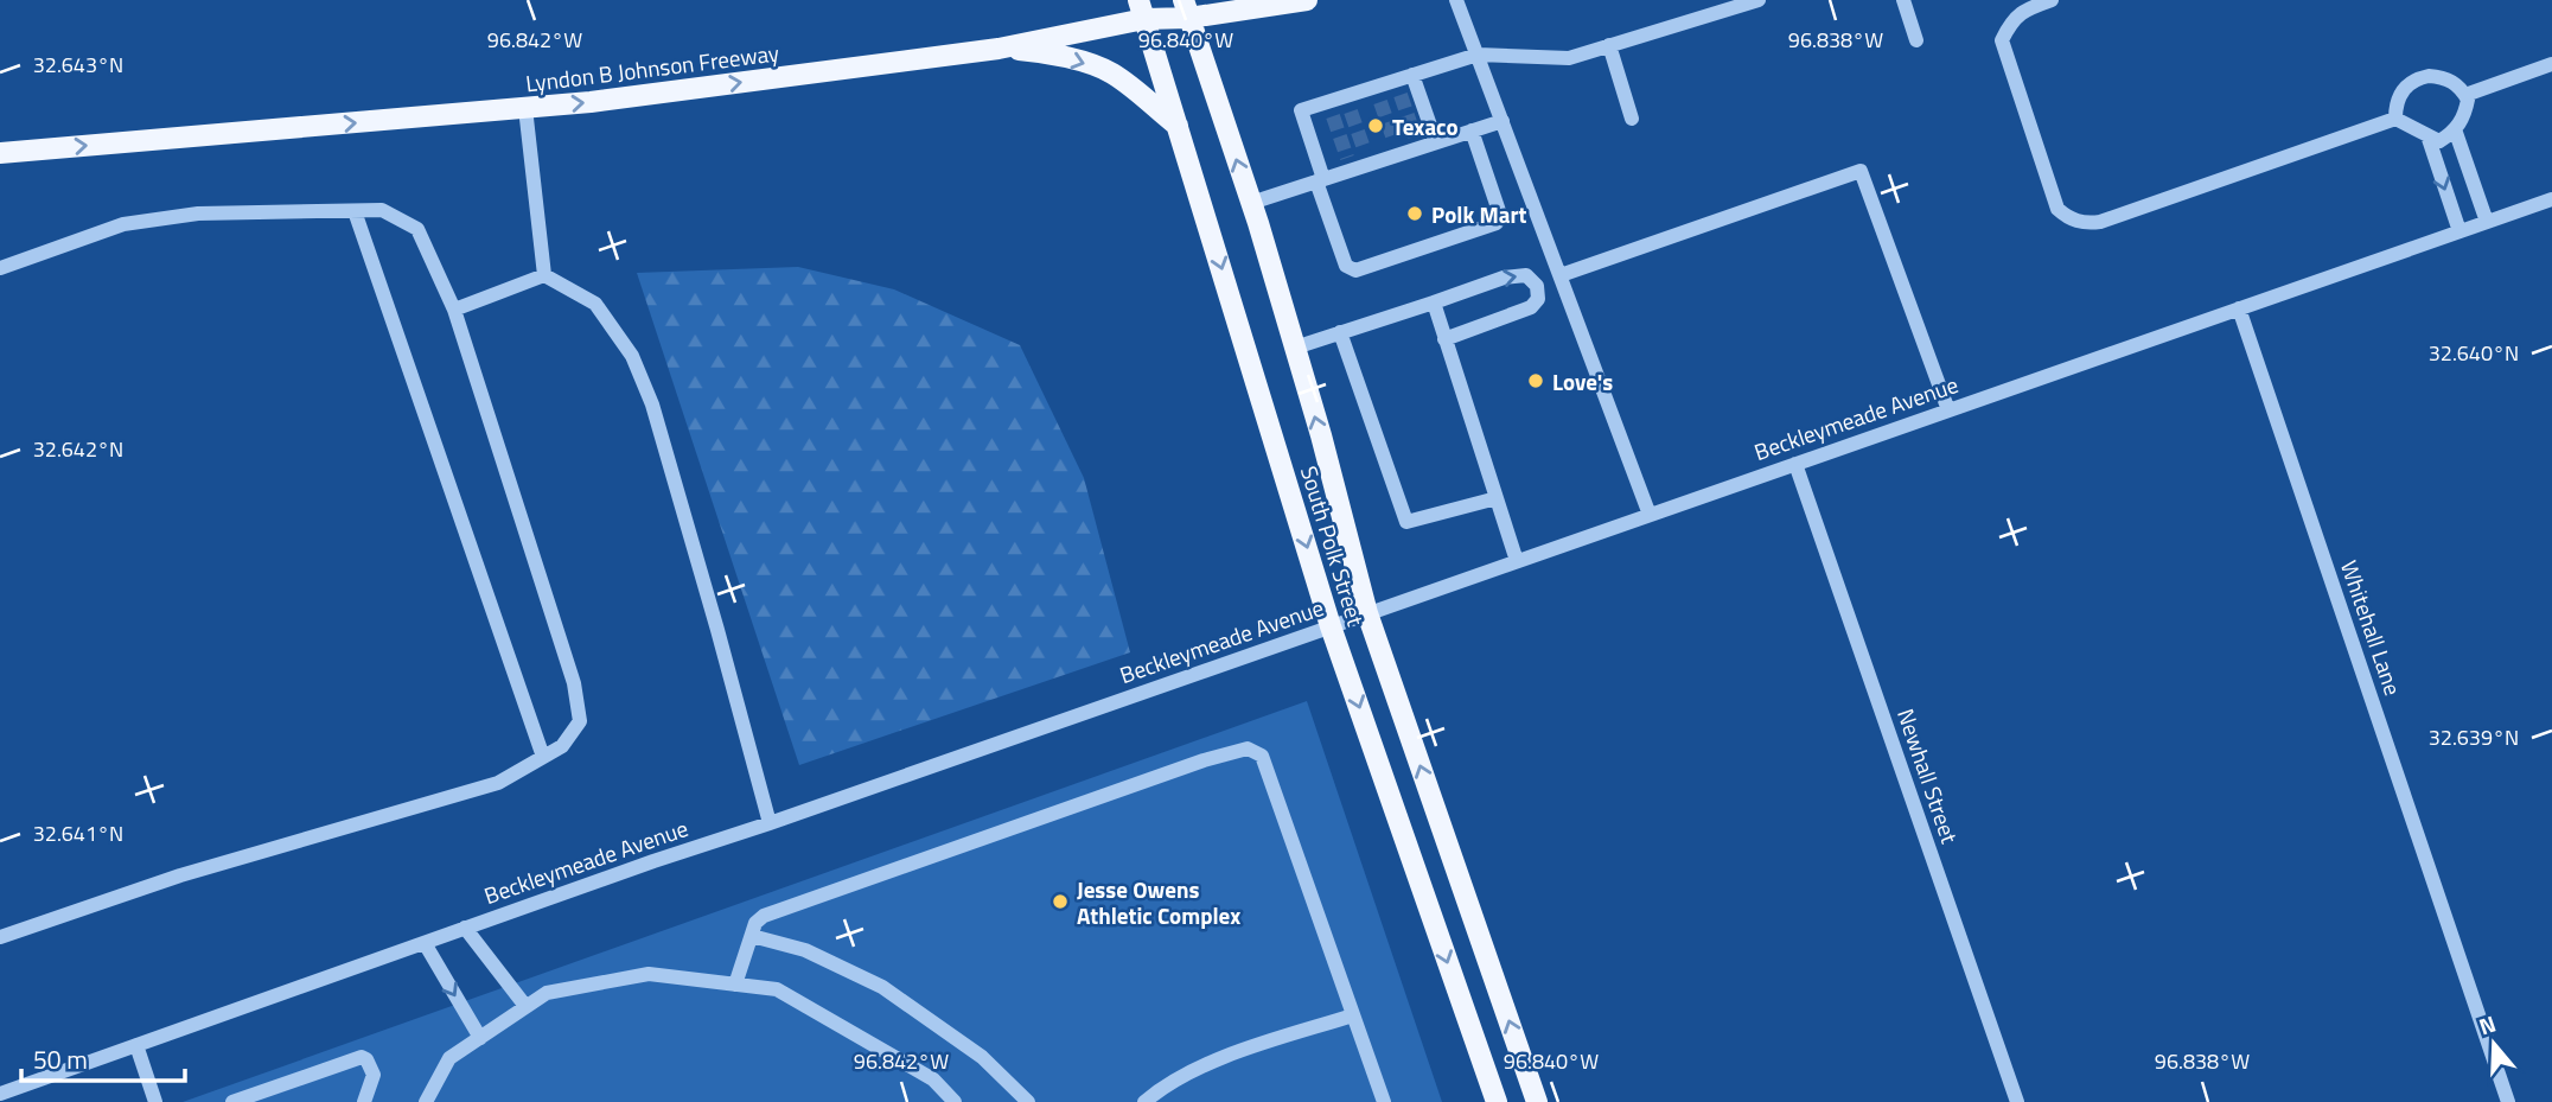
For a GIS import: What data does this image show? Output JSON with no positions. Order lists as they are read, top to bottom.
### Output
{
  "streets": {
    "main road": ["Lyndon B Johnson Freeway", "South Polk Street"],
    "street": ["Beckleymeade Avenue", "Whitehall Lane", "Newhall Street"]
  },
  "crossings": [
    ["Lyndon B Johnson Freeway", "South Polk Street"],
    ["Beckleymeade Avenue", "South Polk Street"],
    ["Beckleymeade Avenue", "Whitehall Lane"],
    ["Beckleymeade Avenue", "Newhall Street"]
  ],
  "one_way": ["Lyndon B Johnson Freeway"],
  "places": [
    "Texaco",
    "Polk Mart",
    "Love's",
    "Jesse Owens Athletic Complex"
  ],
  "scale_bar": "50 m",
  "north": "top",
  "coordinates": [
    "96.840°W",
    "96.842°W",
    "96.838°W",
    "32.643°N",
    "32.640°N",
    "32.642°N",
    "32.639°N",
    "32.641°N"
  ]
}
